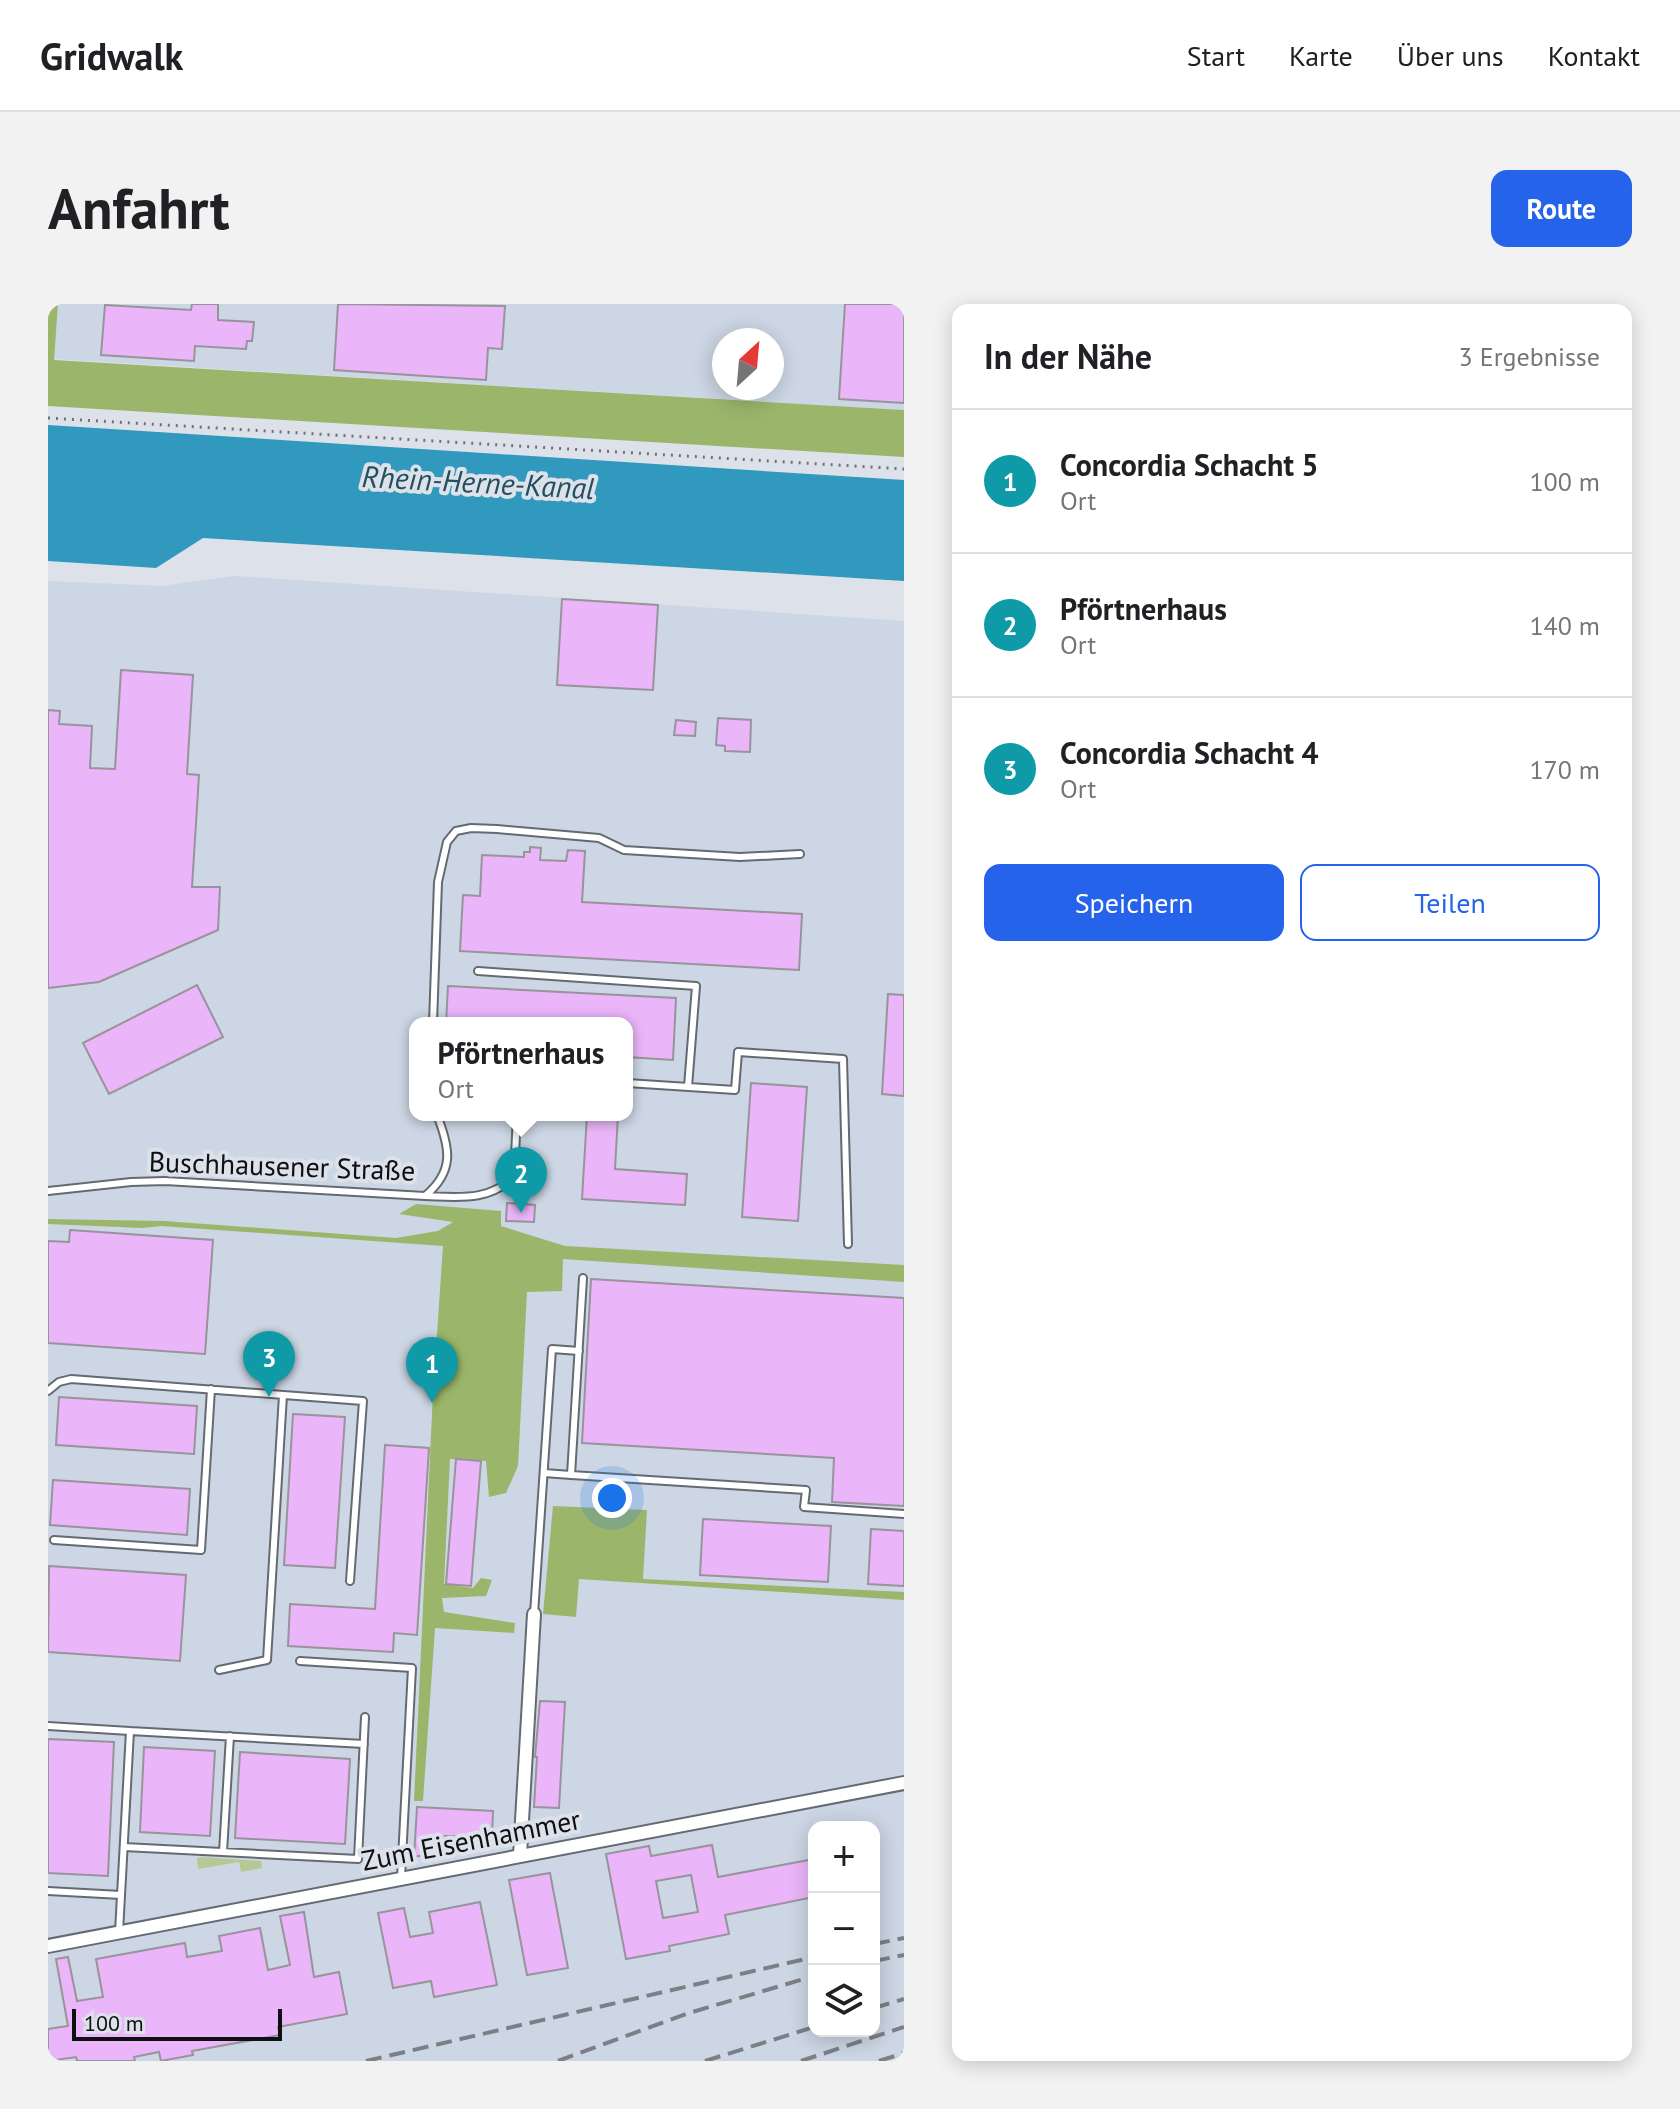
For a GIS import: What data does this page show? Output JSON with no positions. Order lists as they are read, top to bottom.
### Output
{
  "streets": {
    "street": ["Zum Eisenhammer"],
    "lane": ["Buschhausener Straße"]
  },
  "water": ["Rhein-Herne-Kanal"],
  "scale_bar": "100 m",
  "north": "top right",
  "page": {
    "header": "Gridwalk",
    "nav": [
      "Start",
      "Karte",
      "Über uns",
      "Kontakt"
    ],
    "buttons": [
      "Route",
      ["Speichern", "Teilen"]
    ],
    "title": "Anfahrt",
    "heading": ["In der Nähe", "3 Ergebnisse"],
    "list": [
      {
        "mark": "1",
        "name": "Concordia Schacht 5",
        "note": "Ort",
        "value": "100 m"
      },
      {
        "mark": "2",
        "name": "Pförtnerhaus",
        "note": "Ort",
        "value": "140 m"
      },
      {
        "mark": "3",
        "name": "Concordia Schacht 4",
        "note": "Ort",
        "value": "170 m"
      }
    ],
    "popup": ["Pförtnerhaus", "Ort"],
    "pins": ["2", "3", "1"],
    "map_buttons": ["+", "−"],
    "scale": "100 m"
  }
}
